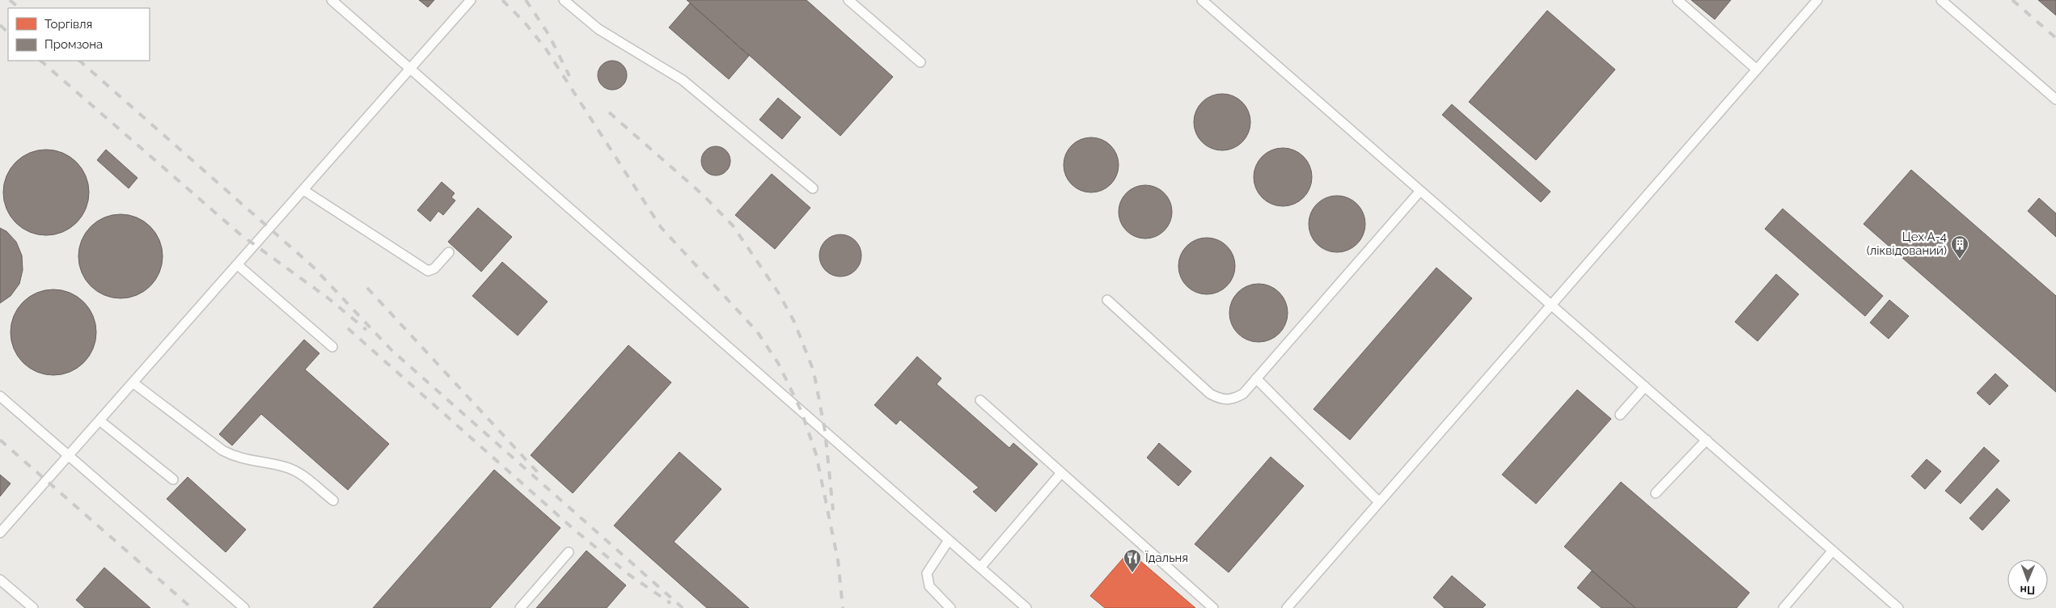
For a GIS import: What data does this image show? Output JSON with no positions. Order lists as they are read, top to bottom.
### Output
{
  "places": {
    "building": ["Цех А-4 (ліквідований)"],
    "restaurant": ["Їдальня"]
  },
  "legend": ["Торгівля", "Промзона"],
  "north": "bottom"
}
